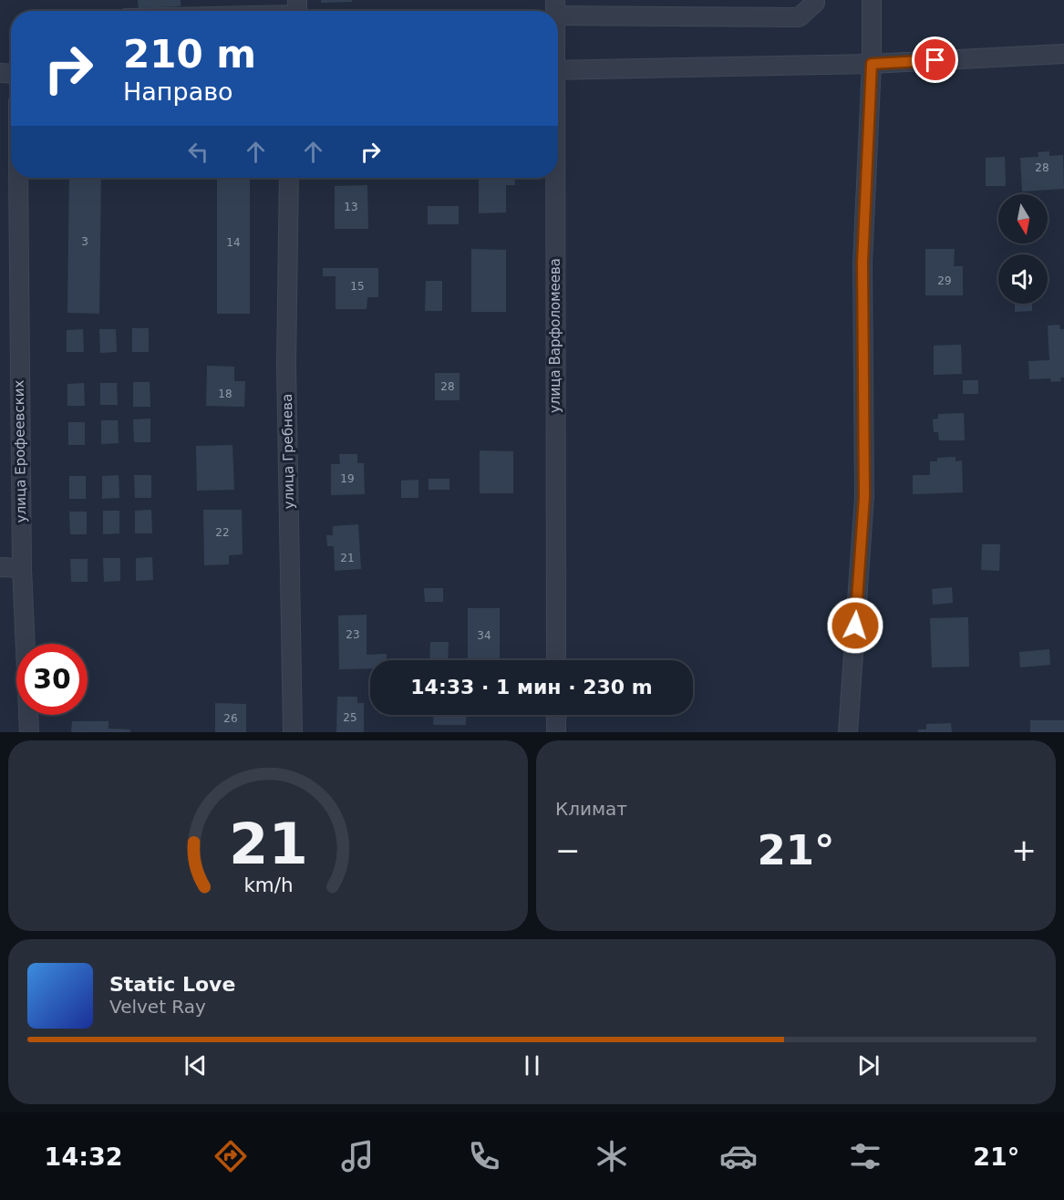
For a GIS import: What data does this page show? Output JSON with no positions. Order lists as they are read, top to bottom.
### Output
{
  "streets": {
    "street": ["улица Варфоломеева", "улица Ерофеевских", "улица Гребнева"]
  },
  "house_numbers": [
    "28",
    "13",
    "3",
    "14",
    "29",
    "15",
    "28",
    "18",
    "19",
    "22",
    "21",
    "23",
    "34",
    "25",
    "26"
  ],
  "north": "bottom",
  "page": {
    "turn": ["210 m", "Направо"],
    "limit": "30",
    "trip": "14:33 · 1 мин · 230 m",
    "tile": "Климат",
    "heat": ["−", "21°", "+"],
    "song": ["Static Love", "Velvet Ray"],
    "tabs": ["14:32", "21°"],
    "gauge": ["21", "km/h"]
  }
}
